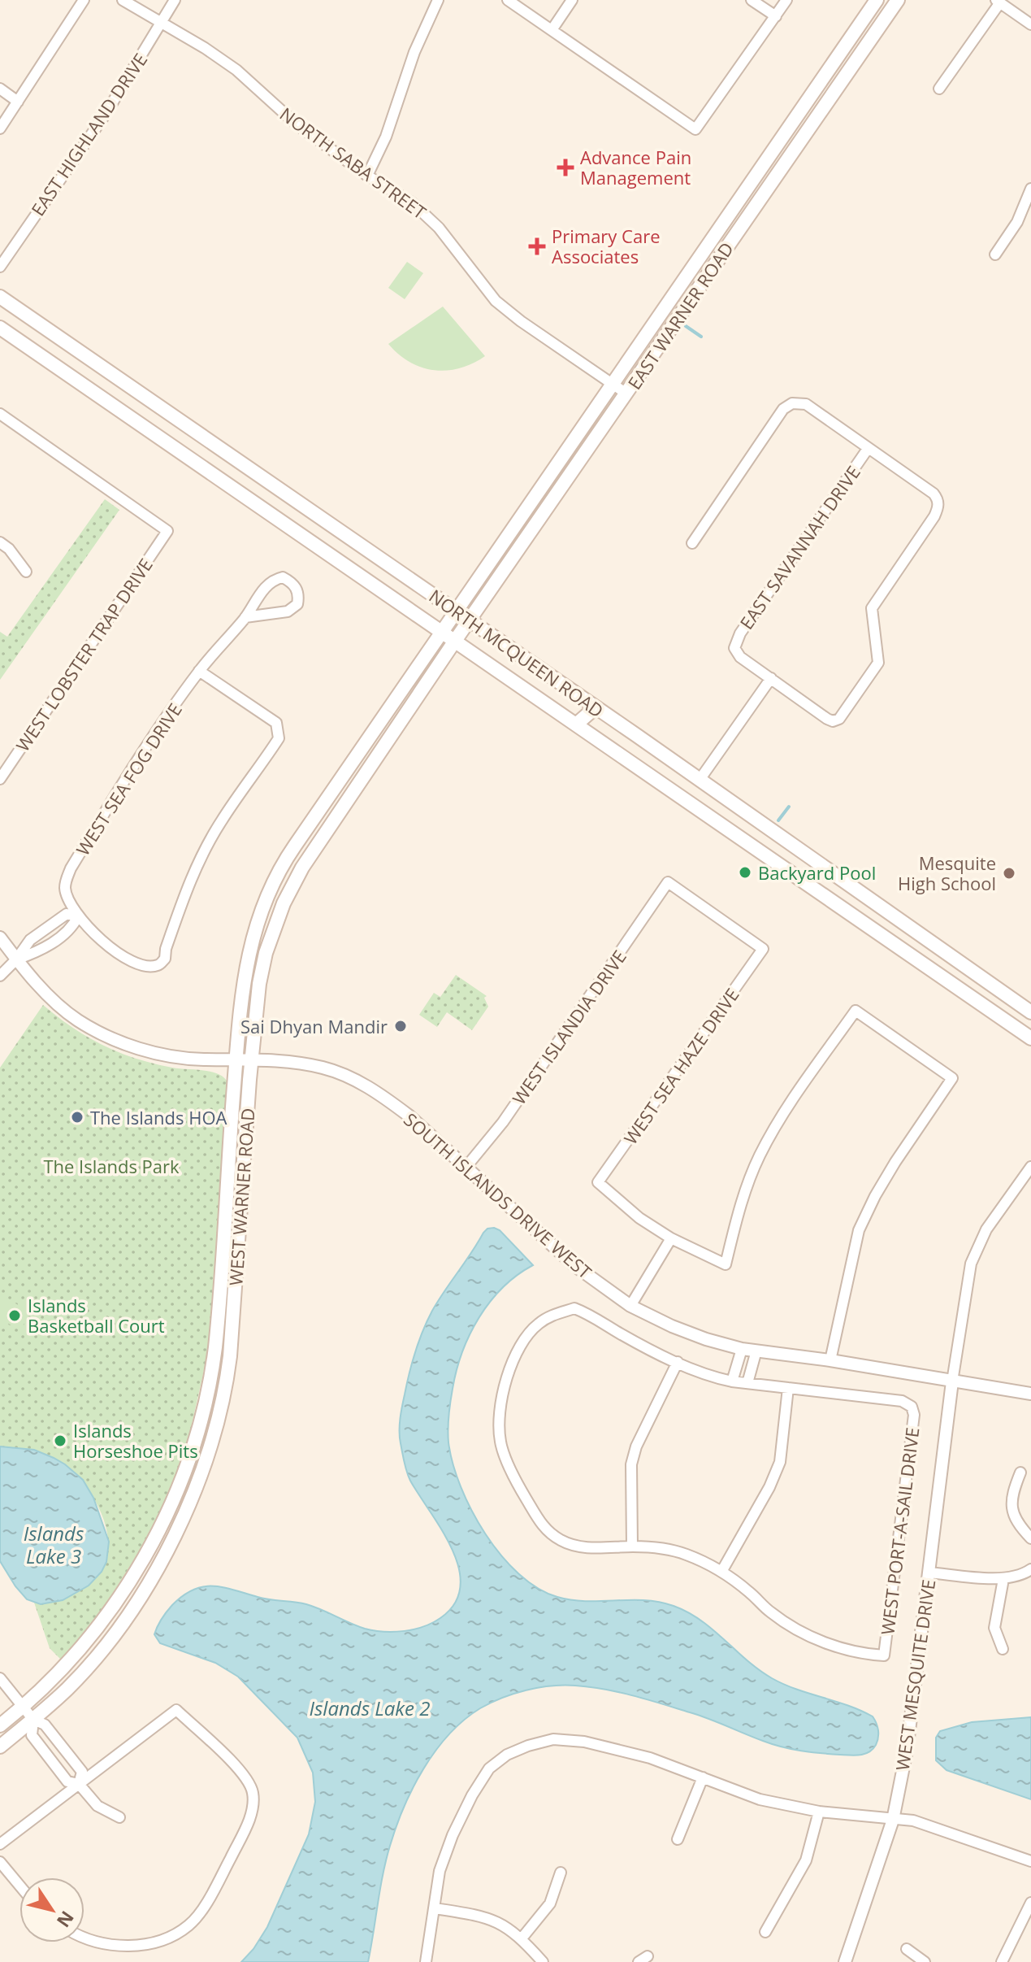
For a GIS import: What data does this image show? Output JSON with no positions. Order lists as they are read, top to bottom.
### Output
{
  "streets": {
    "main road": ["EAST WARNER ROAD", "NORTH MCQUEEN ROAD", "WEST WARNER ROAD"],
    "street": [
      "EAST HIGHLAND DRIVE",
      "NORTH SABA STREET",
      "EAST SAVANNAH DRIVE",
      "WEST LOBSTER TRAP DRIVE",
      "WEST SEA FOG DRIVE",
      "WEST ISLANDIA DRIVE",
      "WEST SEA HAZE DRIVE",
      "SOUTH ISLANDS DRIVE WEST",
      "WEST PORT-A-SAIL DRIVE",
      "WEST MESQUITE DRIVE"
    ]
  },
  "crossings": [
    ["EAST HIGHLAND DRIVE", "NORTH SABA STREET"],
    ["NORTH SABA STREET", "EAST WARNER ROAD"],
    ["EAST WARNER ROAD", "NORTH MCQUEEN ROAD"],
    ["EAST WARNER ROAD", "WEST WARNER ROAD"],
    ["NORTH MCQUEEN ROAD", "WEST WARNER ROAD"],
    ["WEST ISLANDIA DRIVE", "WEST SEA HAZE DRIVE"],
    ["WEST ISLANDIA DRIVE", "SOUTH ISLANDS DRIVE WEST"],
    ["SOUTH ISLANDS DRIVE WEST", "WEST WARNER ROAD"],
    ["SOUTH ISLANDS DRIVE WEST", "WEST MESQUITE DRIVE"]
  ],
  "water": ["Islands Lake 3", "Islands Lake 2"],
  "parks": ["The Islands Park"],
  "places": {
    "health": ["Advance Pain Management", "Primary Care Associates"],
    "other": [
      "Backyard Pool",
      "Mesquite High School",
      "Sai Dhyan Mandir",
      "The Islands HOA",
      "Islands Basketball Court",
      "Islands Horseshoe Pits"
    ]
  },
  "north": "bottom right"
}
